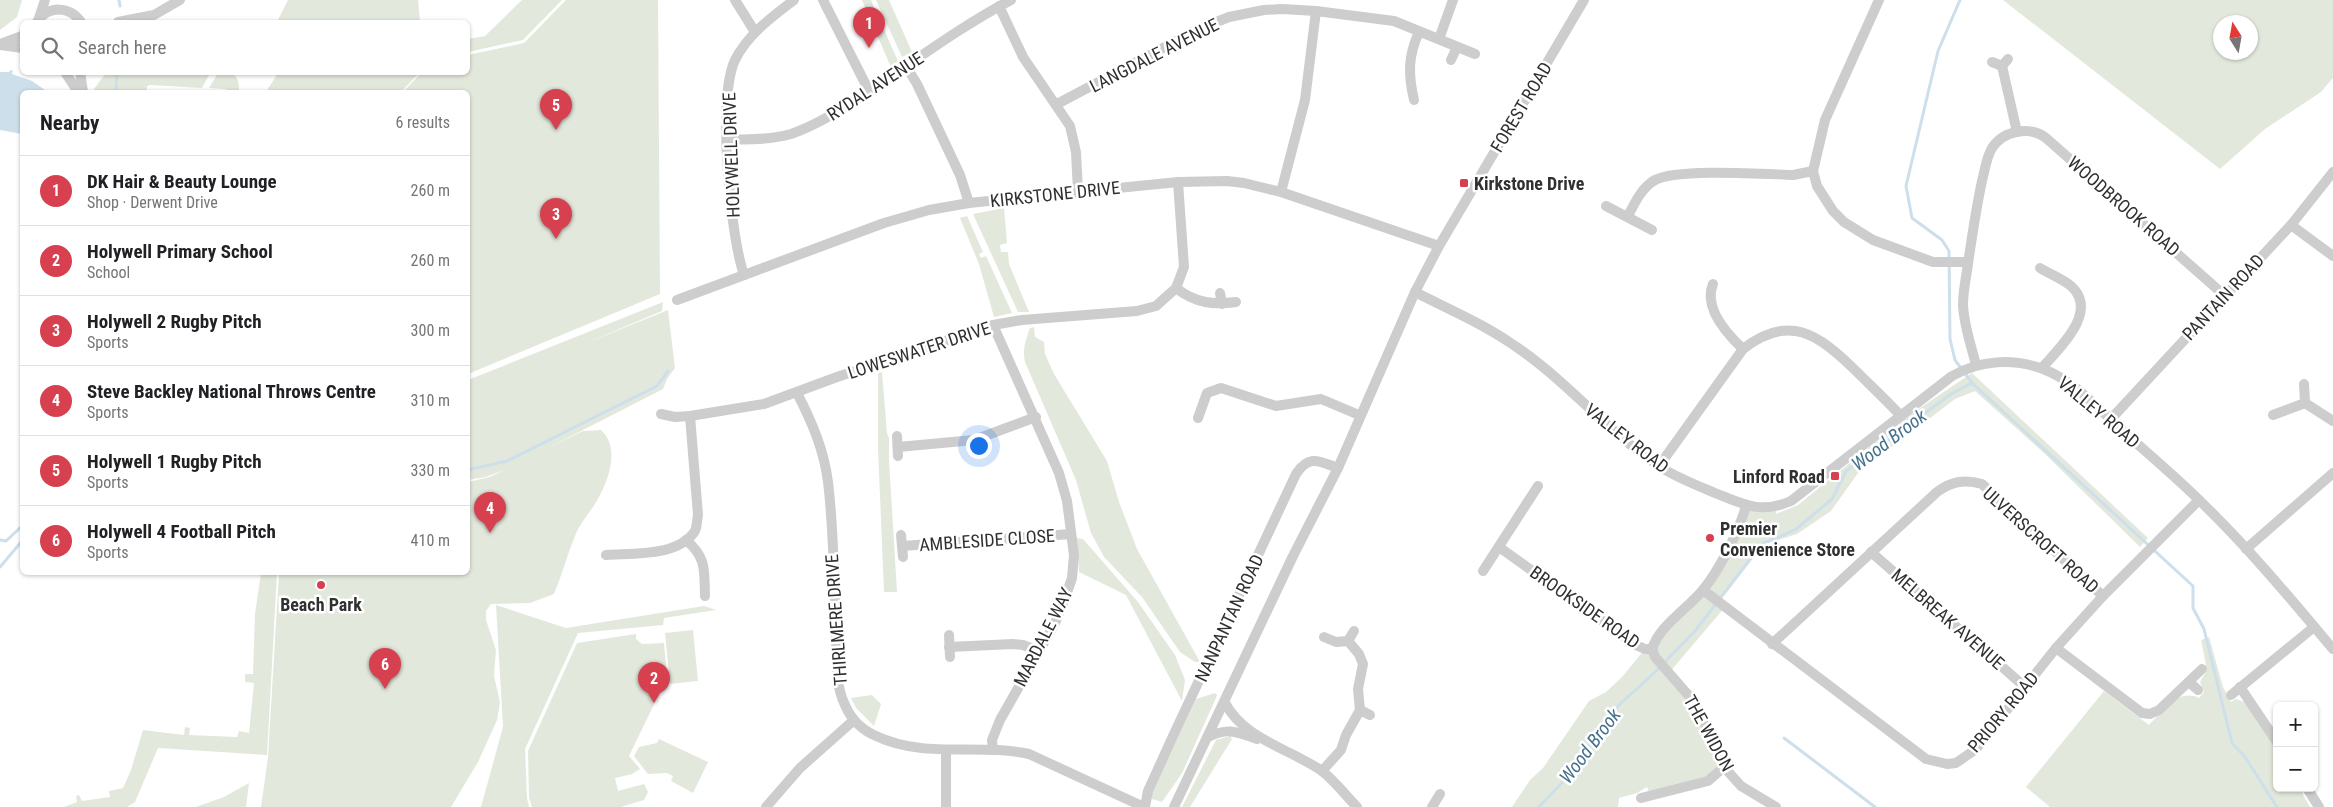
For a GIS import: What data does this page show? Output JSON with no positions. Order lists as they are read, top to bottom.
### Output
{
  "streets": {
    "street": [
      "LANGDALE AVENUE",
      "RYDAL AVENUE",
      "FOREST ROAD",
      "HOLYWELL DRIVE",
      "KIRKSTONE DRIVE",
      "WOODBROOK ROAD",
      "PANTAIN ROAD",
      "LOWESWATER DRIVE",
      "VALLEY ROAD",
      "AMBLESIDE CLOSE",
      "ULVERSCROFT ROAD",
      "BROOKSIDE ROAD",
      "NANPANTAN ROAD",
      "MELBREAK AVENUE",
      "THIRLMERE DRIVE",
      "MARDALE WAY",
      "PRIORY ROAD",
      "THE WIDON"
    ]
  },
  "crossings": [
    ["RYDAL AVENUE", "HOLYWELL DRIVE"],
    ["FOREST ROAD", "KIRKSTONE DRIVE"],
    ["FOREST ROAD", "VALLEY ROAD"],
    ["FOREST ROAD", "NANPANTAN ROAD"],
    ["HOLYWELL DRIVE", "KIRKSTONE DRIVE"],
    ["WOODBROOK ROAD", "PANTAIN ROAD"],
    ["PANTAIN ROAD", "VALLEY ROAD"],
    ["LOWESWATER DRIVE", "THIRLMERE DRIVE"],
    ["LOWESWATER DRIVE", "MARDALE WAY"],
    ["VALLEY ROAD", "BROOKSIDE ROAD"],
    ["VALLEY ROAD", "NANPANTAN ROAD"],
    ["VALLEY ROAD", "PRIORY ROAD"],
    ["AMBLESIDE CLOSE", "MARDALE WAY"],
    ["ULVERSCROFT ROAD", "MELBREAK AVENUE"],
    ["ULVERSCROFT ROAD", "PRIORY ROAD"],
    ["BROOKSIDE ROAD", "PRIORY ROAD"],
    ["BROOKSIDE ROAD", "THE WIDON"],
    ["NANPANTAN ROAD", "THIRLMERE DRIVE"],
    ["MELBREAK AVENUE", "PRIORY ROAD"],
    ["THIRLMERE DRIVE", "MARDALE WAY"]
  ],
  "water": ["Wood Brook"],
  "places": {
    "transit": ["Kirkstone Drive", "Linford Road"],
    "other": ["Premier Convenience Store", "Beach Park"]
  },
  "north": "top",
  "page": {
    "pins": [
      "1",
      "5",
      "3",
      "4",
      "6",
      "2"
    ],
    "search": "Search here",
    "heading": ["Nearby", "6 results"],
    "list": [
      {
        "mark": "1",
        "name": "DK Hair & Beauty Lounge",
        "note": "Shop · Derwent Drive",
        "value": "260 m"
      },
      {
        "mark": "2",
        "name": "Holywell Primary School",
        "note": "School",
        "value": "260 m"
      },
      {
        "mark": "3",
        "name": "Holywell 2 Rugby Pitch",
        "note": "Sports",
        "value": "300 m"
      },
      {
        "mark": "4",
        "name": "Steve Backley National Throws Centre",
        "note": "Sports",
        "value": "310 m"
      },
      {
        "mark": "5",
        "name": "Holywell 1 Rugby Pitch",
        "note": "Sports",
        "value": "330 m"
      },
      {
        "mark": "6",
        "name": "Holywell 4 Football Pitch",
        "note": "Sports",
        "value": "410 m"
      }
    ],
    "map_buttons": ["+", "−"]
  }
}
